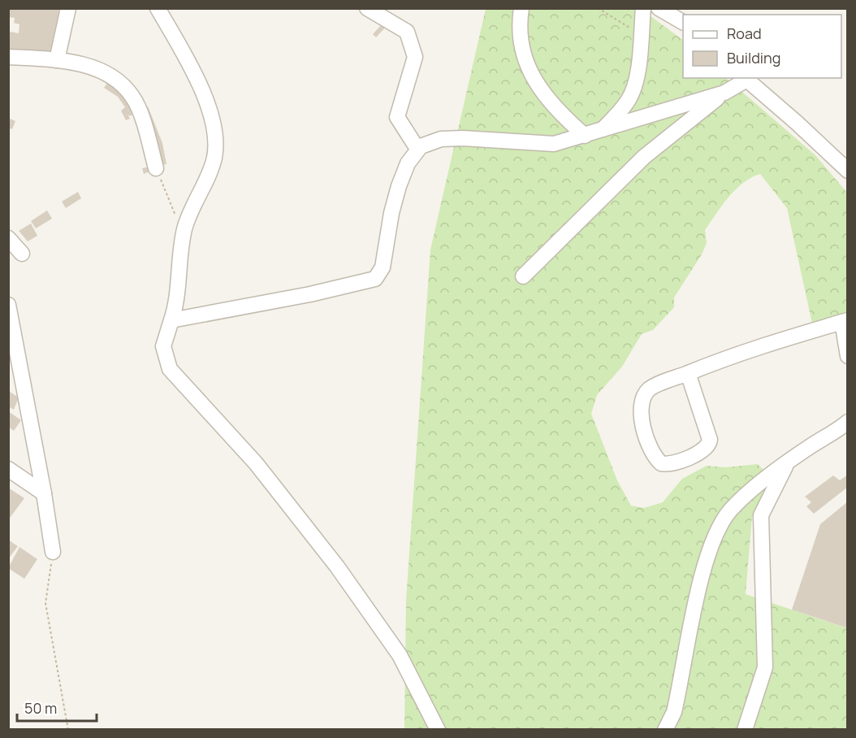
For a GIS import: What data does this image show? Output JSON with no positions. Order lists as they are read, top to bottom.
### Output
{
  "legend": ["Road", "Building"],
  "scale_bar": "50 m"
}
